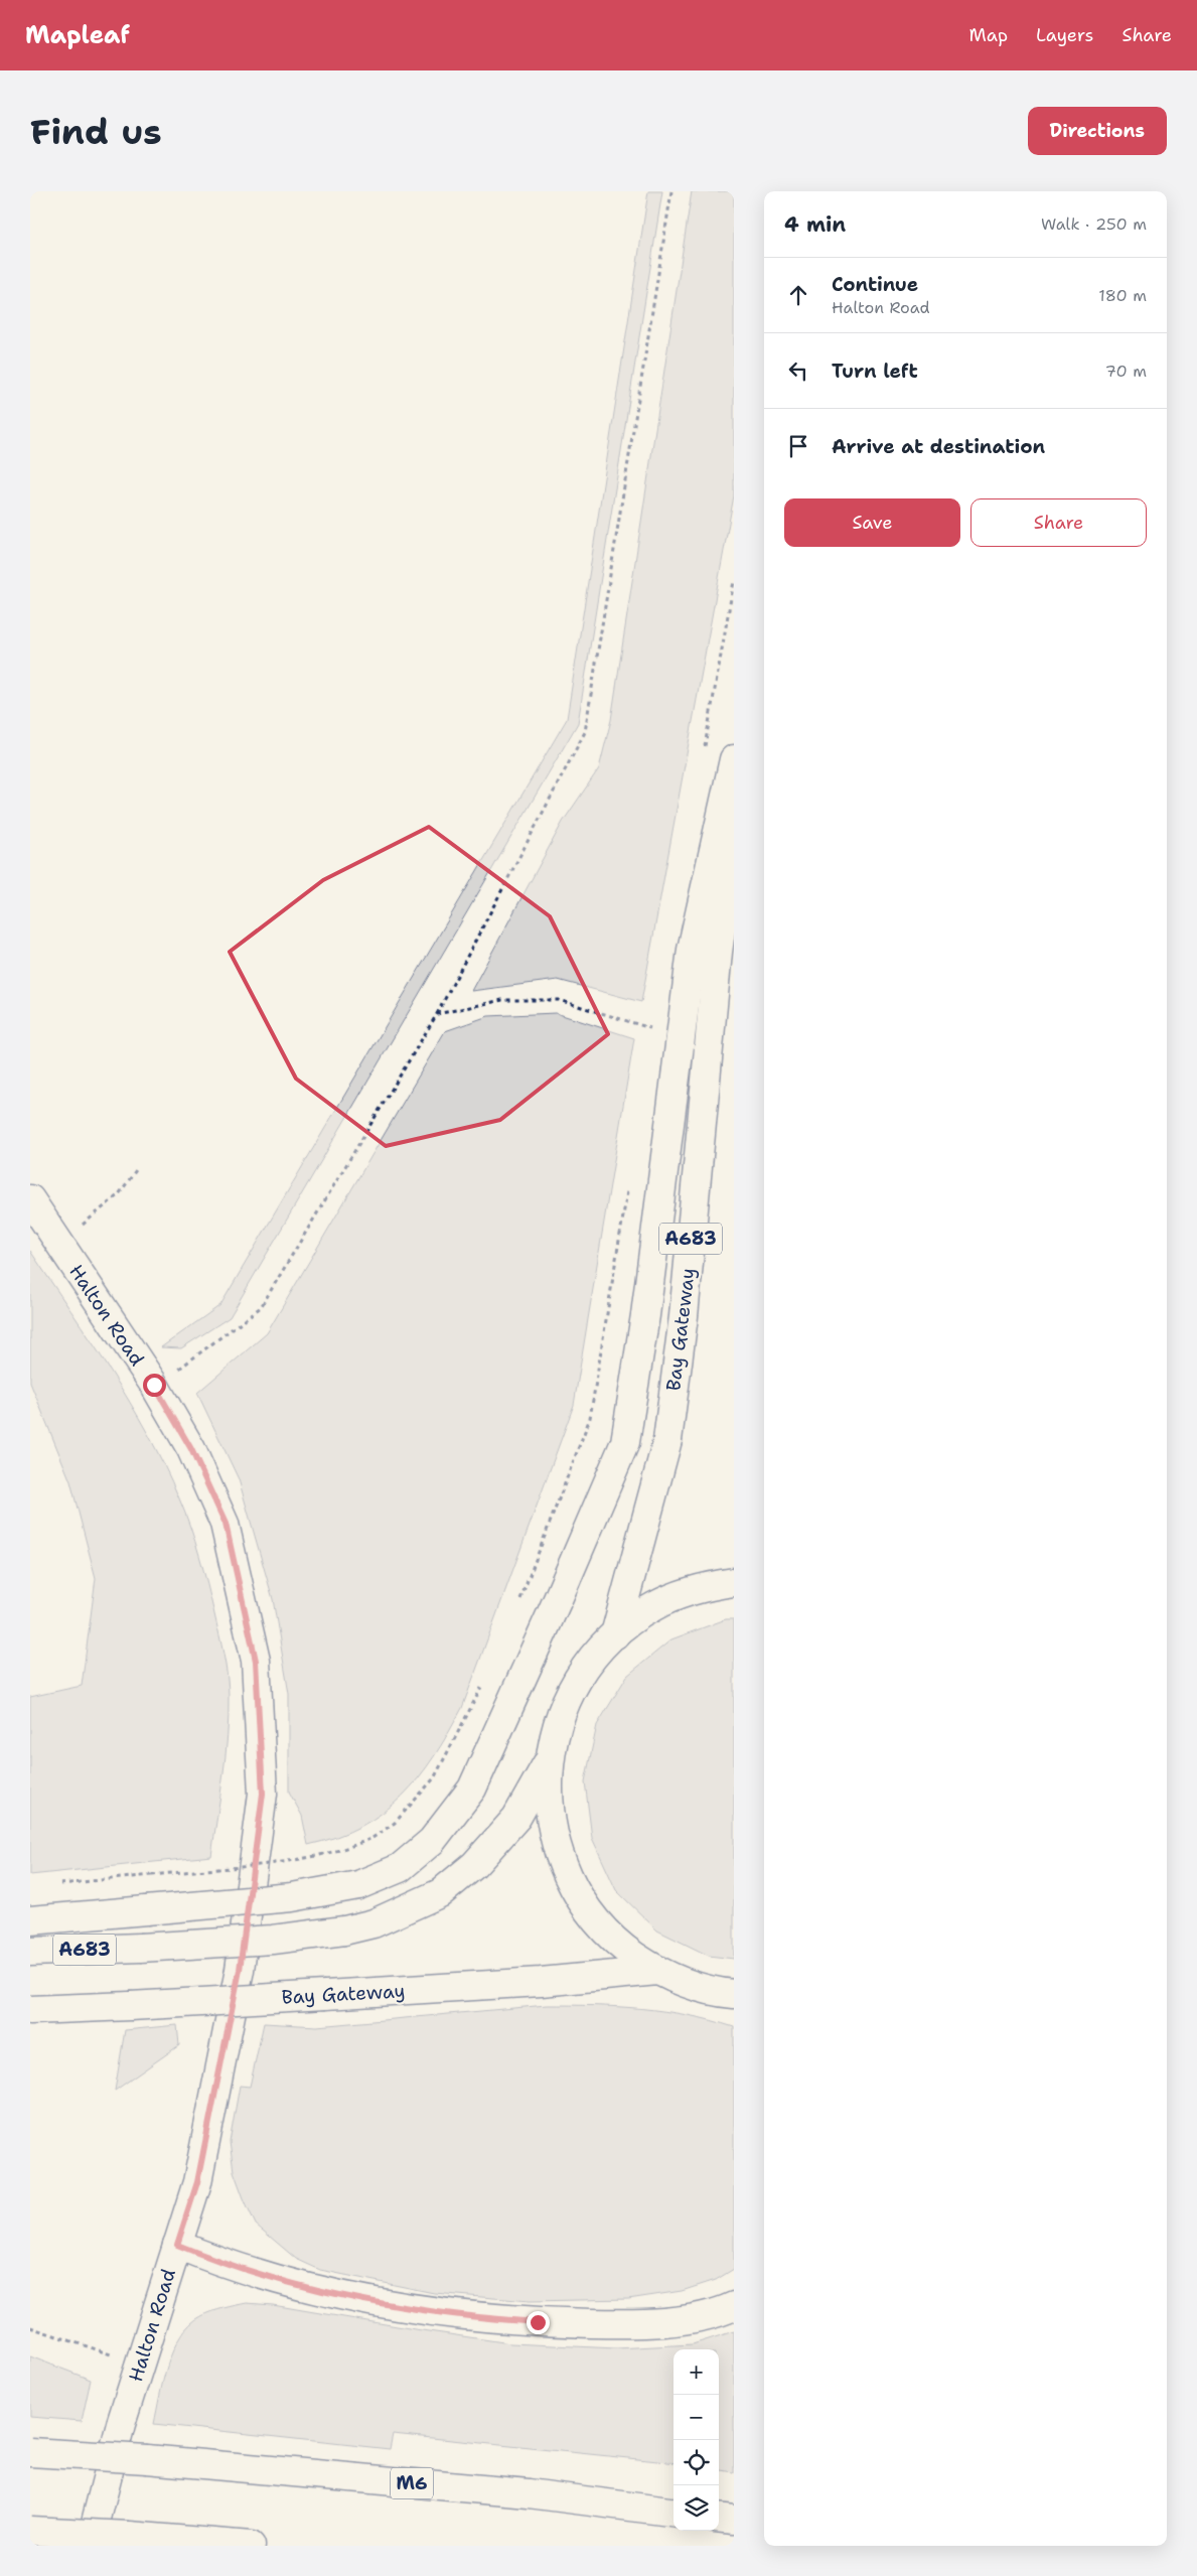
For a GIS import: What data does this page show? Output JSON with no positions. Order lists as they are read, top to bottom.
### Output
{
  "streets": {
    "main road": [
      "A683",
      "Halton Road",
      "Bay Gateway",
      "M6"
    ]
  },
  "page": {
    "header": "Mapleaf",
    "nav": ["Map", "Layers", "Share"],
    "buttons": [
      "Directions",
      ["Save", "Share"]
    ],
    "title": "Find us",
    "heading": ["4 min", "Walk · 250 m"],
    "list": [
      ["Continue", "Halton Road", "180 m"],
      ["Turn left", "70 m"],
      "Arrive at destination"
    ],
    "map_buttons": ["+", "−"]
  }
}
